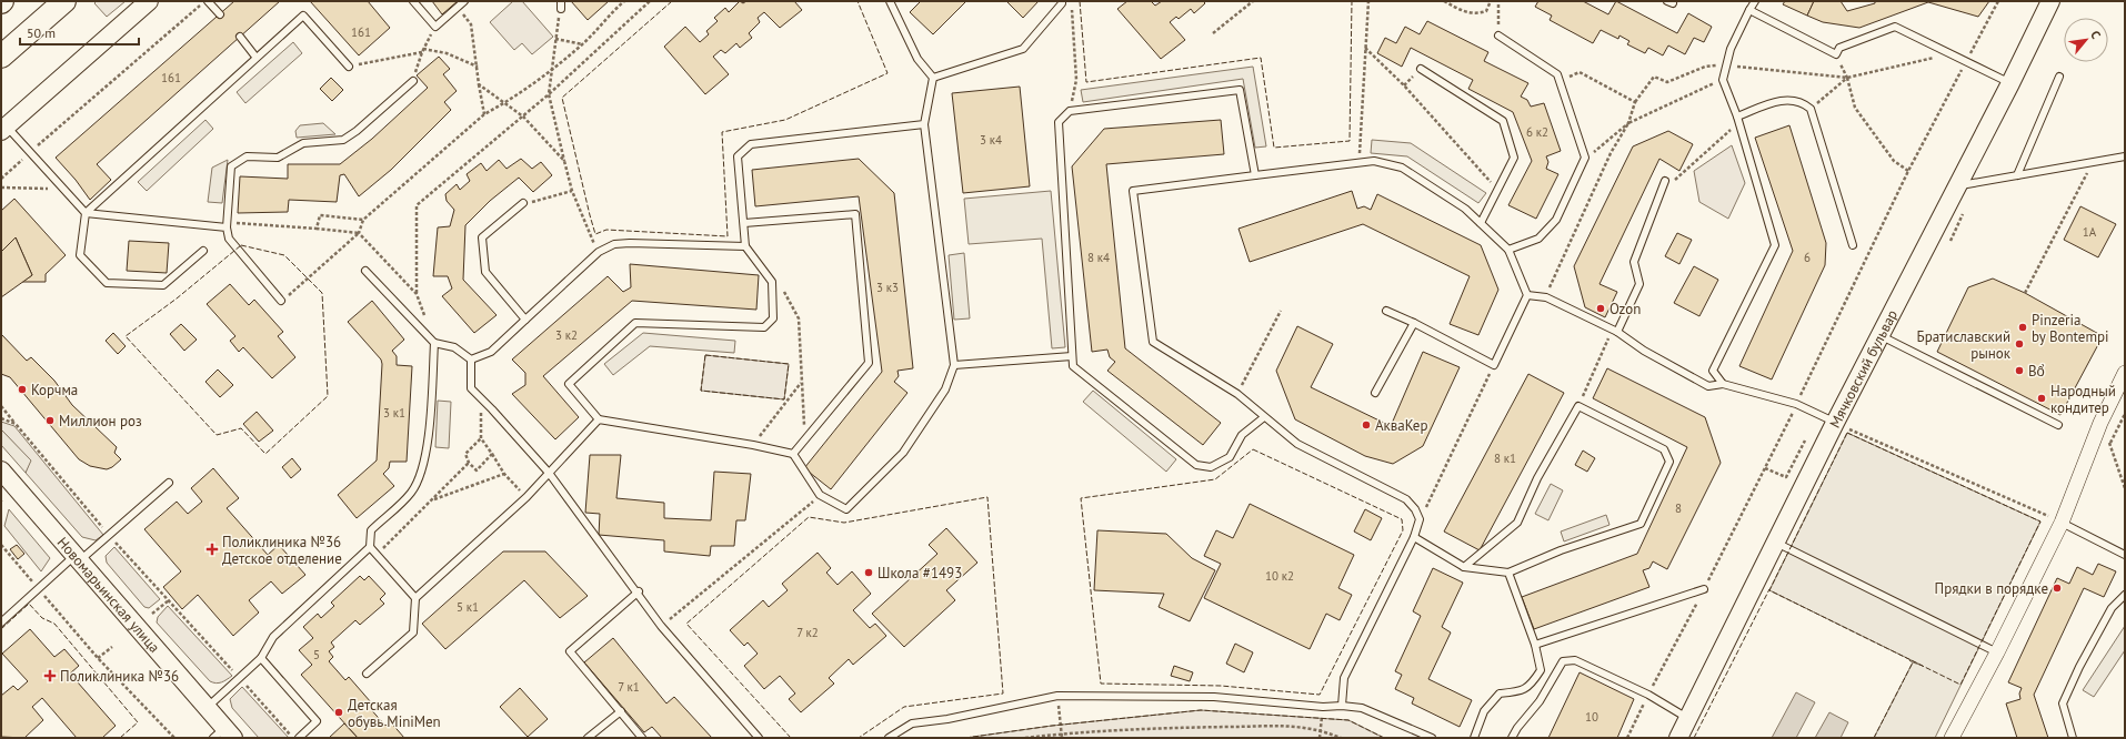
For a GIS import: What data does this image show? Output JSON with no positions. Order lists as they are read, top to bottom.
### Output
{
  "streets": {
    "street": ["Мячковский бульвар", "Новомарьинская улица"]
  },
  "places": {
    "other": [
      "Ozon",
      "Pinzeria by Bontempi",
      "Братиславский рынок",
      "Bổ",
      "Корчма",
      "Народный кондитер",
      "Миллион роз",
      "АкваКер",
      "Школа #1493",
      "Прядки в порядке",
      "Детская обувь MiniMen"
    ],
    "health": ["Поликлиника №36 Детское отделение", "Поликлиника №36"]
  },
  "house_numbers": [
    "161",
    "161",
    "6 к2",
    "3 к4",
    "1А",
    "8 к4",
    "6",
    "3 к3",
    "3 к2",
    "3 к1",
    "8 к1",
    "8",
    "10 к2",
    "5 к1",
    "7 к2",
    "5",
    "7 к1",
    "10"
  ],
  "scale_bar": "50 m",
  "north": "top right"
}
